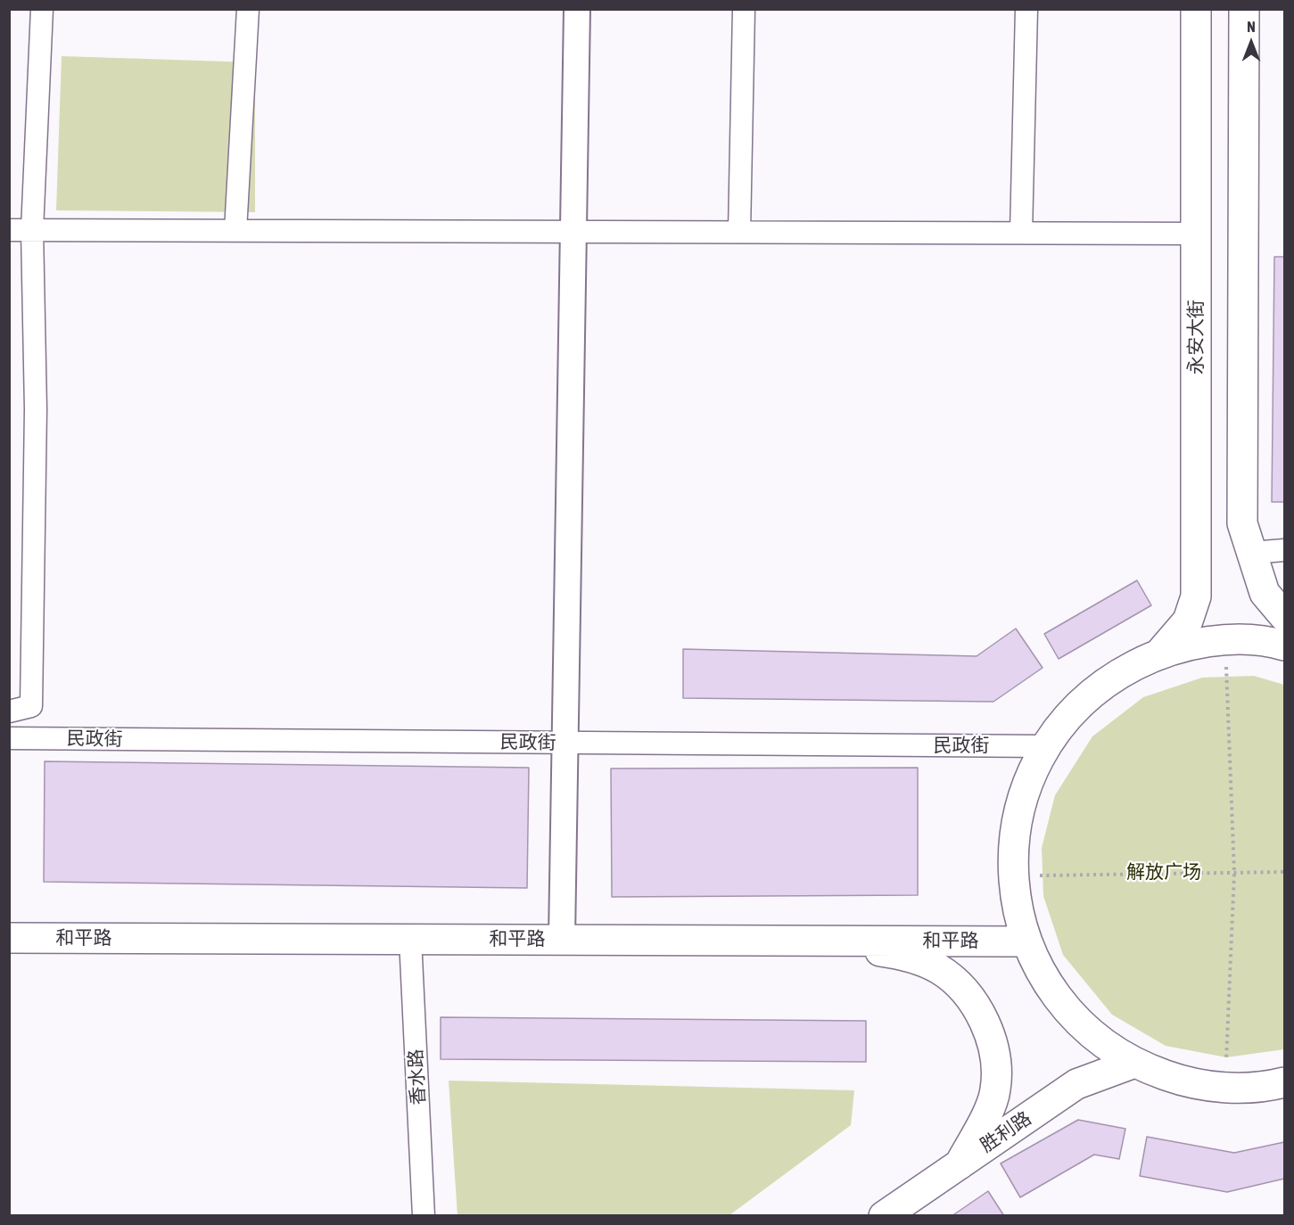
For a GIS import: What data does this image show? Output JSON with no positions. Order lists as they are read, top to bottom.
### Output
{
  "streets": {
    "main road": ["永安大街", "和平路", "胜利路"],
    "street": ["民政街", "香水路"]
  },
  "crossings": [
    ["和平路", "香水路"]
  ],
  "parks": ["解放广场"],
  "north": "top"
}
